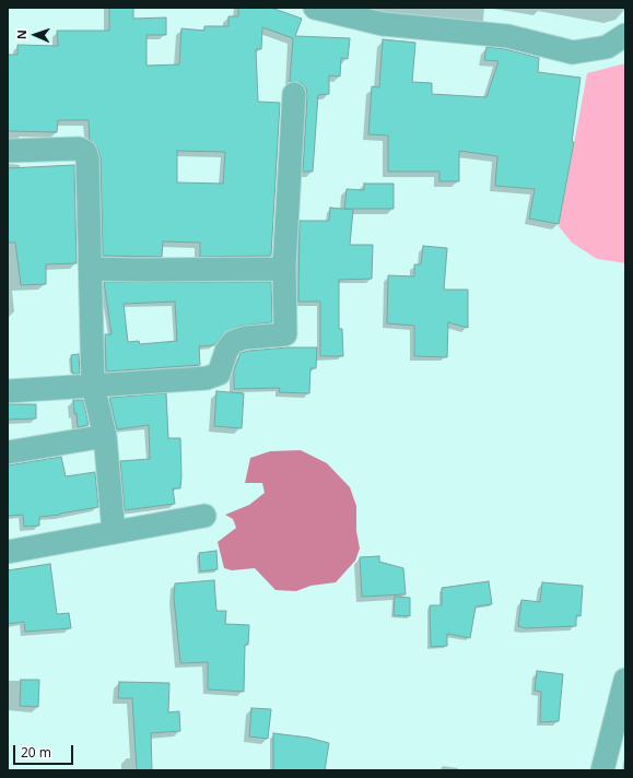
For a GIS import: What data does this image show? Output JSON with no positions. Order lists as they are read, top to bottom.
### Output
{
  "scale_bar": "20 m",
  "north": "left"
}
